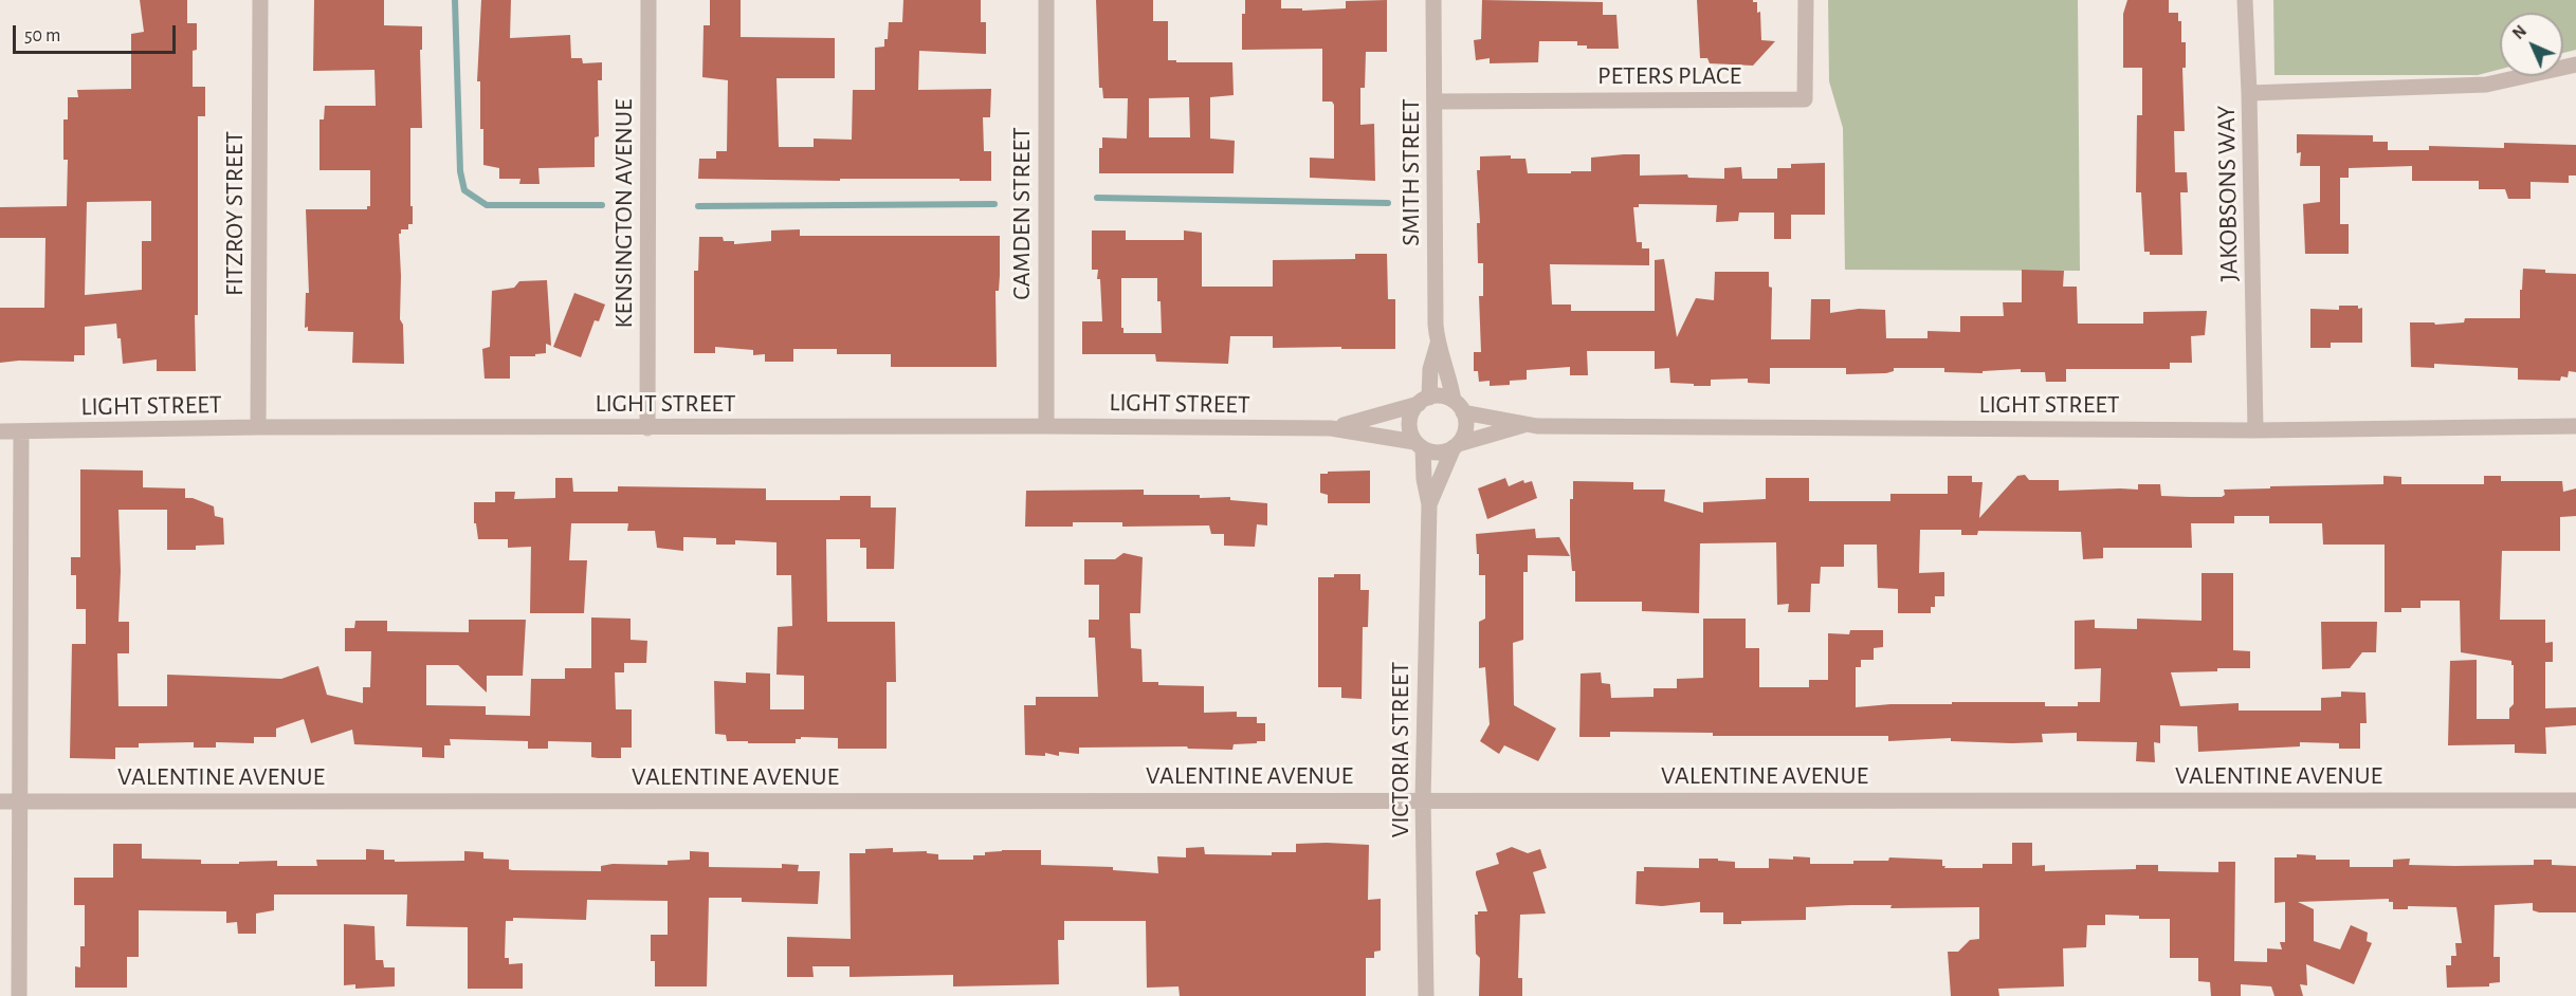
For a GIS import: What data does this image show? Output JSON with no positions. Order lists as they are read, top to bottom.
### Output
{
  "streets": {
    "street": [
      "PETERS PLACE",
      "SMITH STREET",
      "JAKOBSONS WAY",
      "FITZROY STREET",
      "KENSINGTON AVENUE",
      "CAMDEN STREET",
      "LIGHT STREET",
      "VICTORIA STREET",
      "VALENTINE AVENUE"
    ]
  },
  "crossings": [
    ["PETERS PLACE", "SMITH STREET"],
    ["SMITH STREET", "LIGHT STREET"],
    ["SMITH STREET", "VICTORIA STREET"],
    ["JAKOBSONS WAY", "LIGHT STREET"],
    ["FITZROY STREET", "LIGHT STREET"],
    ["KENSINGTON AVENUE", "LIGHT STREET"],
    ["CAMDEN STREET", "LIGHT STREET"],
    ["LIGHT STREET", "VICTORIA STREET"],
    ["VICTORIA STREET", "VALENTINE AVENUE"]
  ],
  "scale_bar": "50 m",
  "north": "top left"
}
